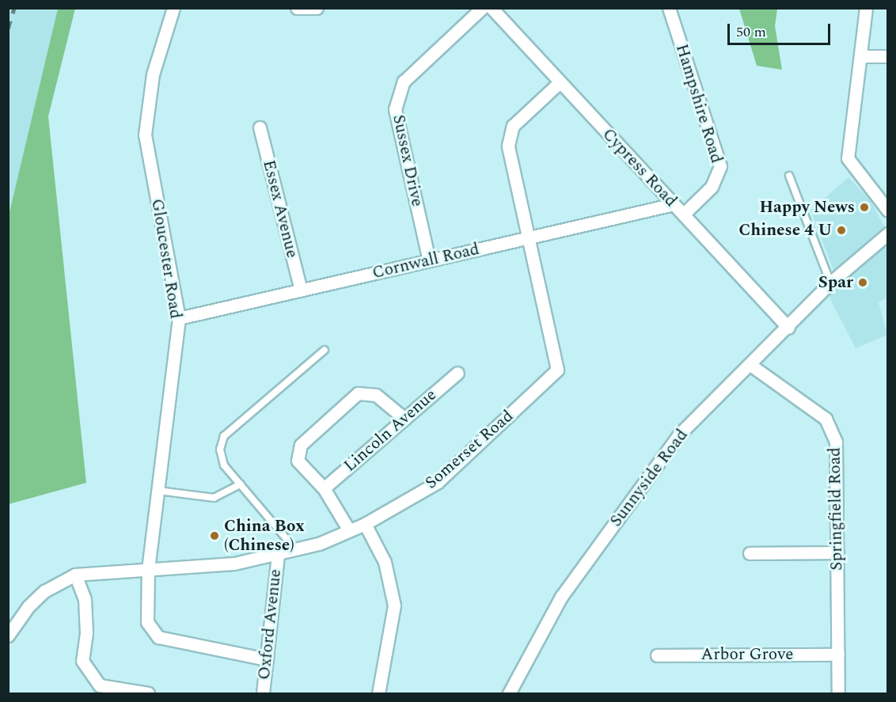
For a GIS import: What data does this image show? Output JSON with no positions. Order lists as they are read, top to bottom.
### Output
{
  "streets": {
    "street": [
      "Hampshire Road",
      "Sussex Drive",
      "Cypress Road",
      "Essex Avenue",
      "Gloucester Road",
      "Cornwall Road",
      "Lincoln Avenue",
      "Somerset Road",
      "Sunnyside Road",
      "Springfield Road",
      "Oxford Avenue",
      "Arbor Grove"
    ]
  },
  "crossings": [
    ["Hampshire Road", "Cypress Road"],
    ["Sussex Drive", "Cornwall Road"],
    ["Cypress Road", "Cornwall Road"],
    ["Cypress Road", "Somerset Road"],
    ["Cypress Road", "Sunnyside Road"],
    ["Essex Avenue", "Cornwall Road"],
    ["Gloucester Road", "Cornwall Road"],
    ["Gloucester Road", "Somerset Road"],
    ["Gloucester Road", "Oxford Avenue"],
    ["Cornwall Road", "Somerset Road"],
    ["Somerset Road", "Oxford Avenue"],
    ["Sunnyside Road", "Springfield Road"],
    ["Springfield Road", "Arbor Grove"]
  ],
  "places": [
    "Happy News",
    "Chinese 4 U",
    "Spar",
    "China Box (Chinese)"
  ],
  "scale_bar": "50 m"
}
